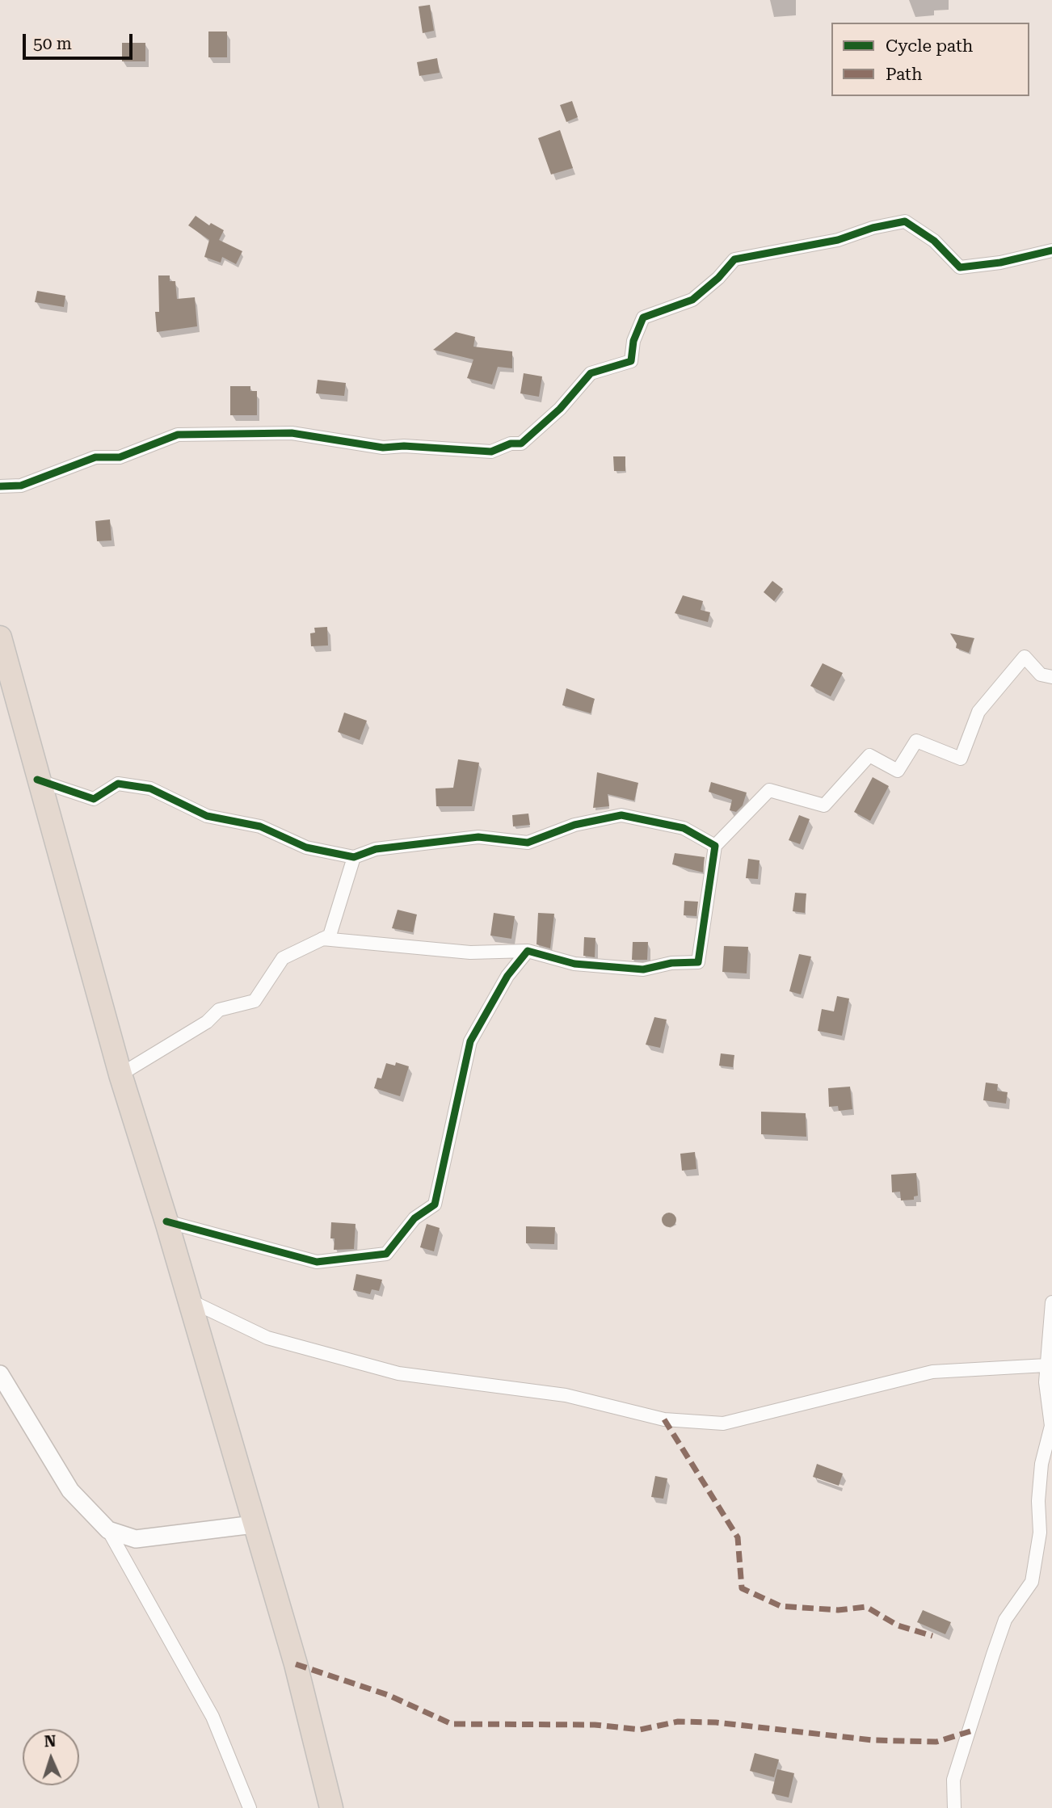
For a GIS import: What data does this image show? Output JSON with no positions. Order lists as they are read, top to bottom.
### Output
{
  "legend": ["Cycle path", "Path"],
  "scale_bar": "50 m",
  "north": "top"
}
